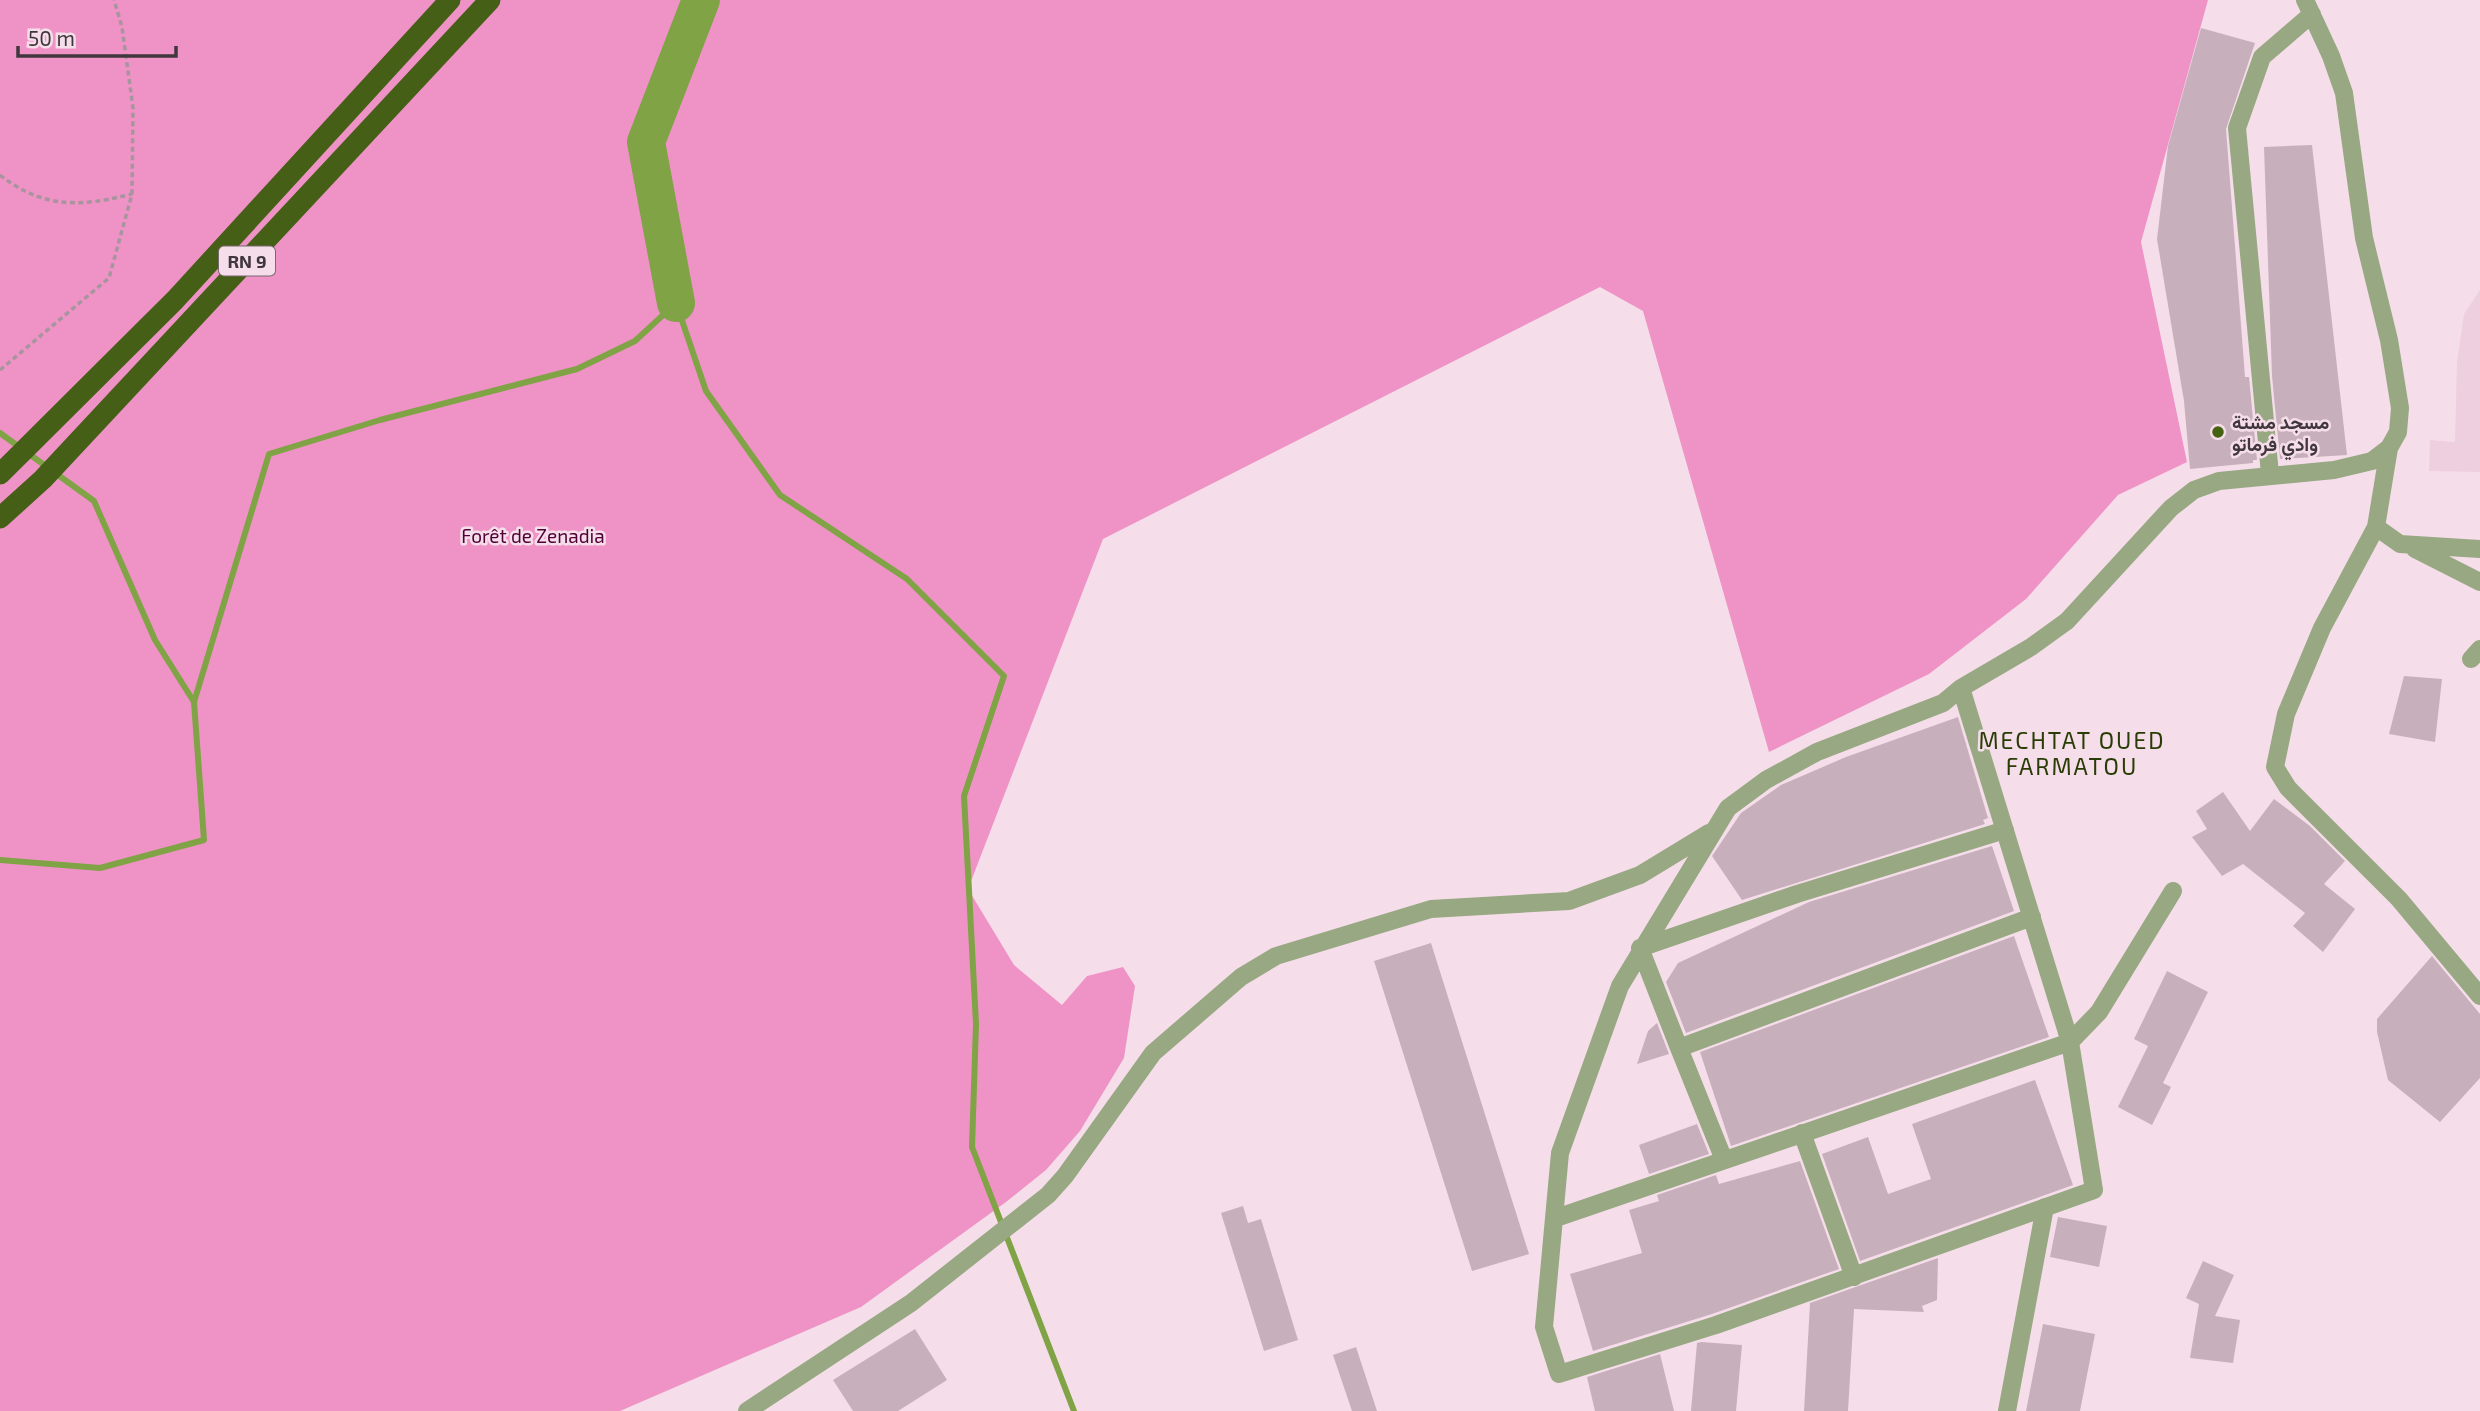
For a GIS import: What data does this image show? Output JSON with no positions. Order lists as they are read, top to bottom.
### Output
{
  "streets": {
    "highway": ["RN 9"]
  },
  "districts": ["MECHTAT OUED FARMATOU"],
  "parks": ["Forêt de Zenadia"],
  "places": ["مسجد مشتة وادي فرماتو"],
  "scale_bar": "50 m"
}
